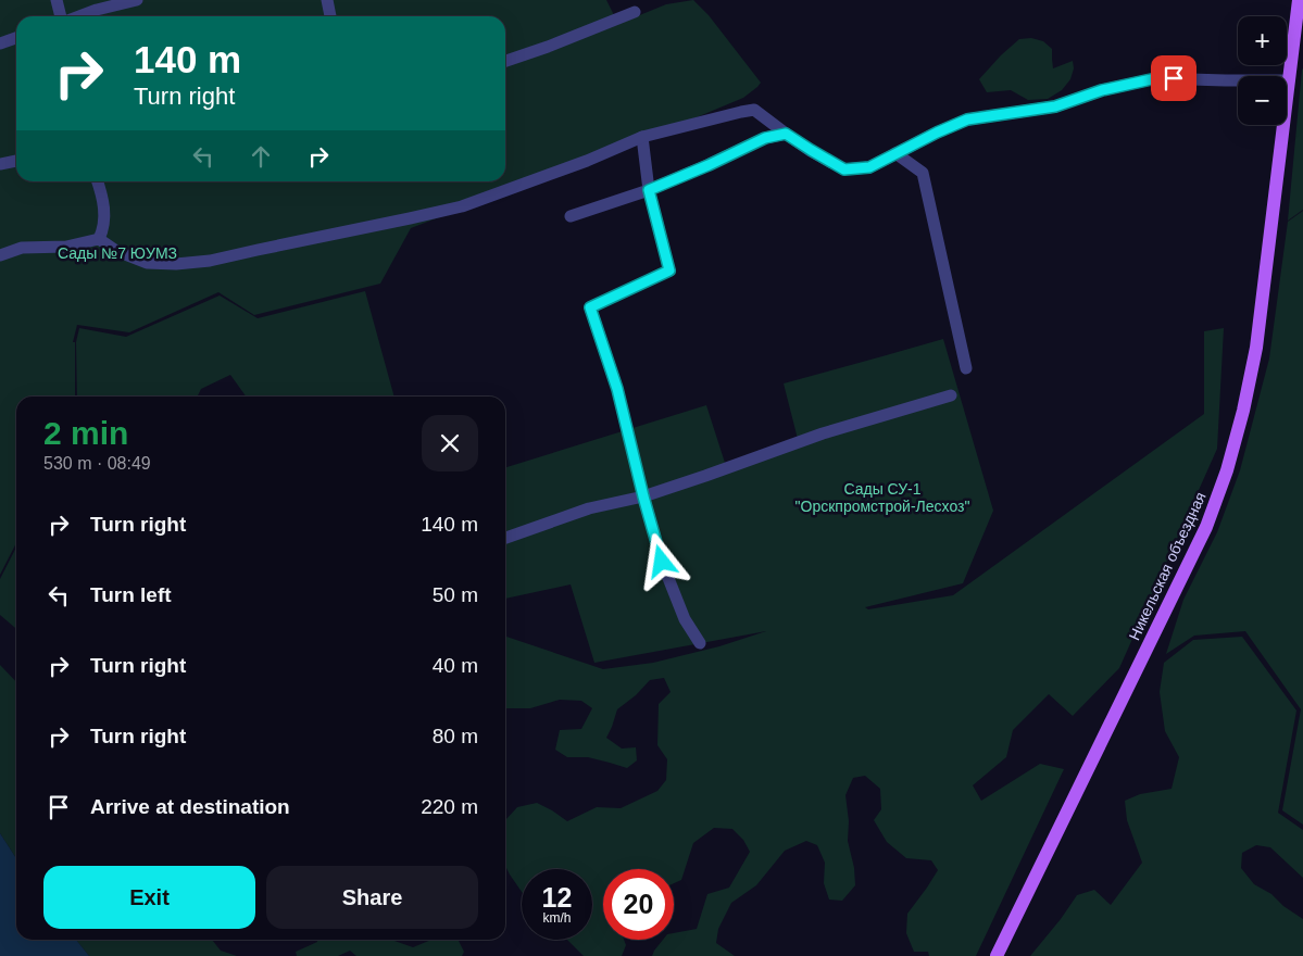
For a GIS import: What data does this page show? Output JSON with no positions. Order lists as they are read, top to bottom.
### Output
{
  "streets": {
    "main road": ["Никельская объездная"]
  },
  "parks": ["Сады №7 ЮУМЗ", "Сады СУ-1 \"Орскпромстрой-Лесхоз\""],
  "page": {
    "map_buttons": ["+", "−"],
    "turn": ["140 m", "Turn right"],
    "heading": ["2 min", "530 m · 08:49"],
    "list": [
      {
        "name": "Turn right",
        "value": "140 m"
      },
      {
        "name": "Turn left",
        "value": "50 m"
      },
      {
        "name": "Turn right",
        "value": "40 m"
      },
      {
        "name": "Turn right",
        "value": "80 m"
      },
      {
        "name": "Arrive at destination",
        "value": "220 m"
      }
    ],
    "buttons": ["Exit", "Share"],
    "speed": "12 km/h",
    "limit": "20"
  }
}
